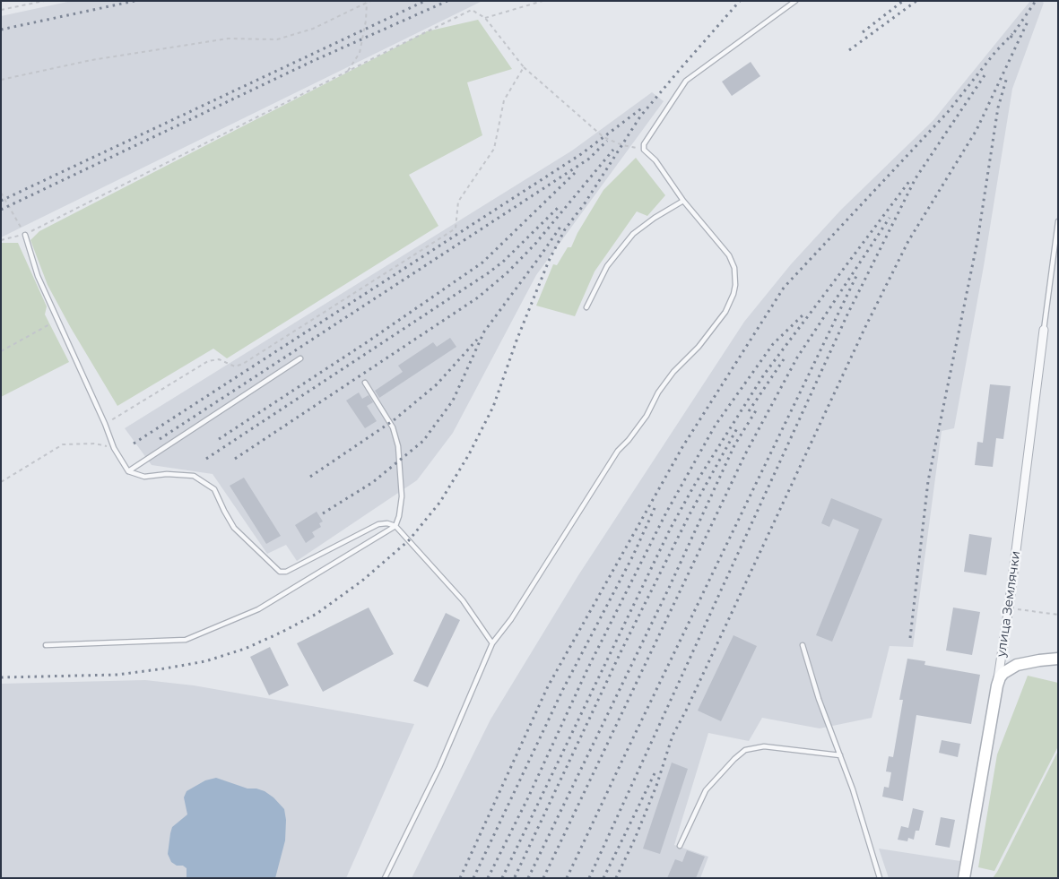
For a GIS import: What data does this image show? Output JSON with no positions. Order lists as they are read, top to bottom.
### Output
{
  "streets": {
    "street": ["улица Землячки"]
  }
}
